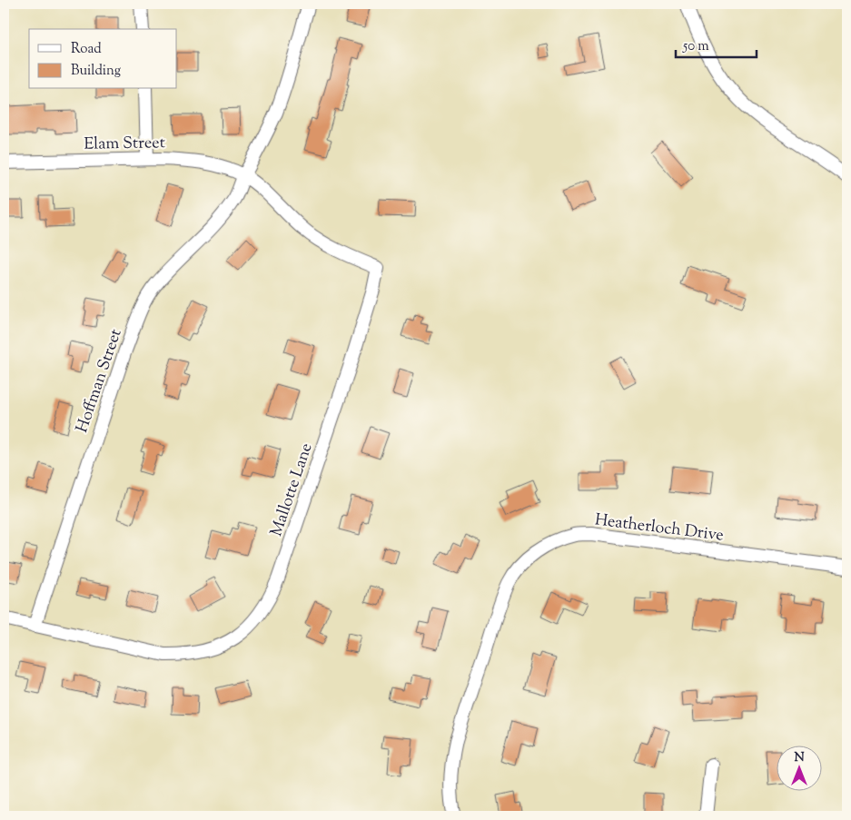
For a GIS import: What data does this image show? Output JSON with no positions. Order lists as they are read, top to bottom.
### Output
{
  "streets": {
    "street": [
      "Elam Street",
      "Hoffman Street",
      "Mallotte Lane",
      "Heatherloch Drive"
    ]
  },
  "crossings": [
    ["Elam Street", "Hoffman Street"],
    ["Elam Street", "Mallotte Lane"],
    ["Hoffman Street", "Mallotte Lane"]
  ],
  "legend": ["Road", "Building"],
  "scale_bar": "50 m",
  "north": "top"
}
